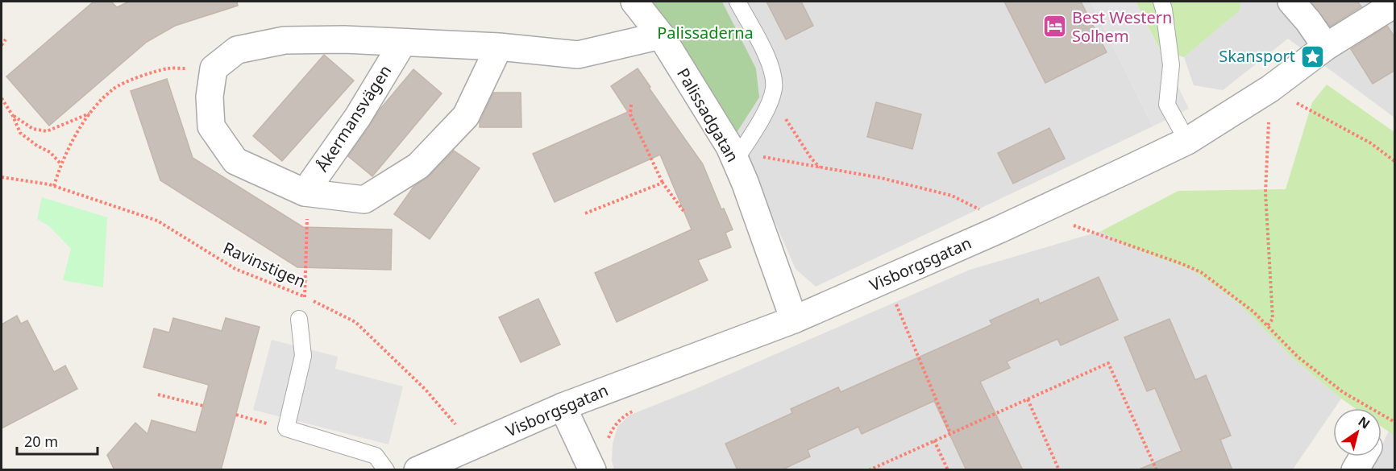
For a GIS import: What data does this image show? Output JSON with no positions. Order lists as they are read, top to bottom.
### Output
{
  "streets": {
    "street": ["Palissadgatan", "Åkermansvägen", "Visborgsgatan"],
    "path": ["Ravinstigen"]
  },
  "crossings": [
    ["Palissadgatan", "Åkermansvägen"],
    ["Palissadgatan", "Visborgsgatan"],
    ["Visborgsgatan", "Ravinstigen"]
  ],
  "parks": ["Palissaderna"],
  "places": {
    "hotel": ["Best Western Solhem"],
    "place": ["Skansport"]
  },
  "scale_bar": "20 m",
  "north": "top right"
}
